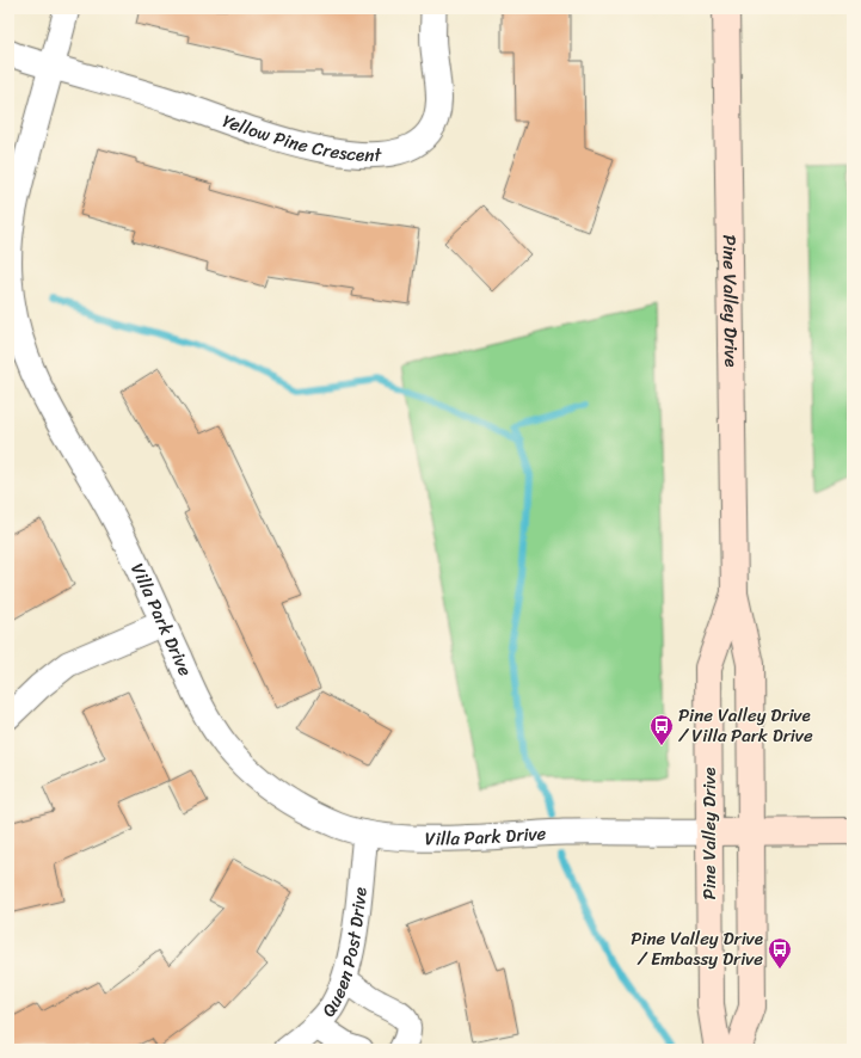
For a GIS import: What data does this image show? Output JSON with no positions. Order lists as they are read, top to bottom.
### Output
{
  "streets": {
    "main road": ["Pine Valley Drive"],
    "street": ["Yellow Pine Crescent", "Villa Park Drive", "Queen Post Drive"]
  },
  "crossings": [
    ["Yellow Pine Crescent", "Villa Park Drive"],
    ["Pine Valley Drive", "Villa Park Drive"],
    ["Villa Park Drive", "Queen Post Drive"]
  ],
  "places": {
    "bus stop": ["Pine Valley Drive / Villa Park Drive", "Pine Valley Drive / Embassy Drive"]
  }
}
